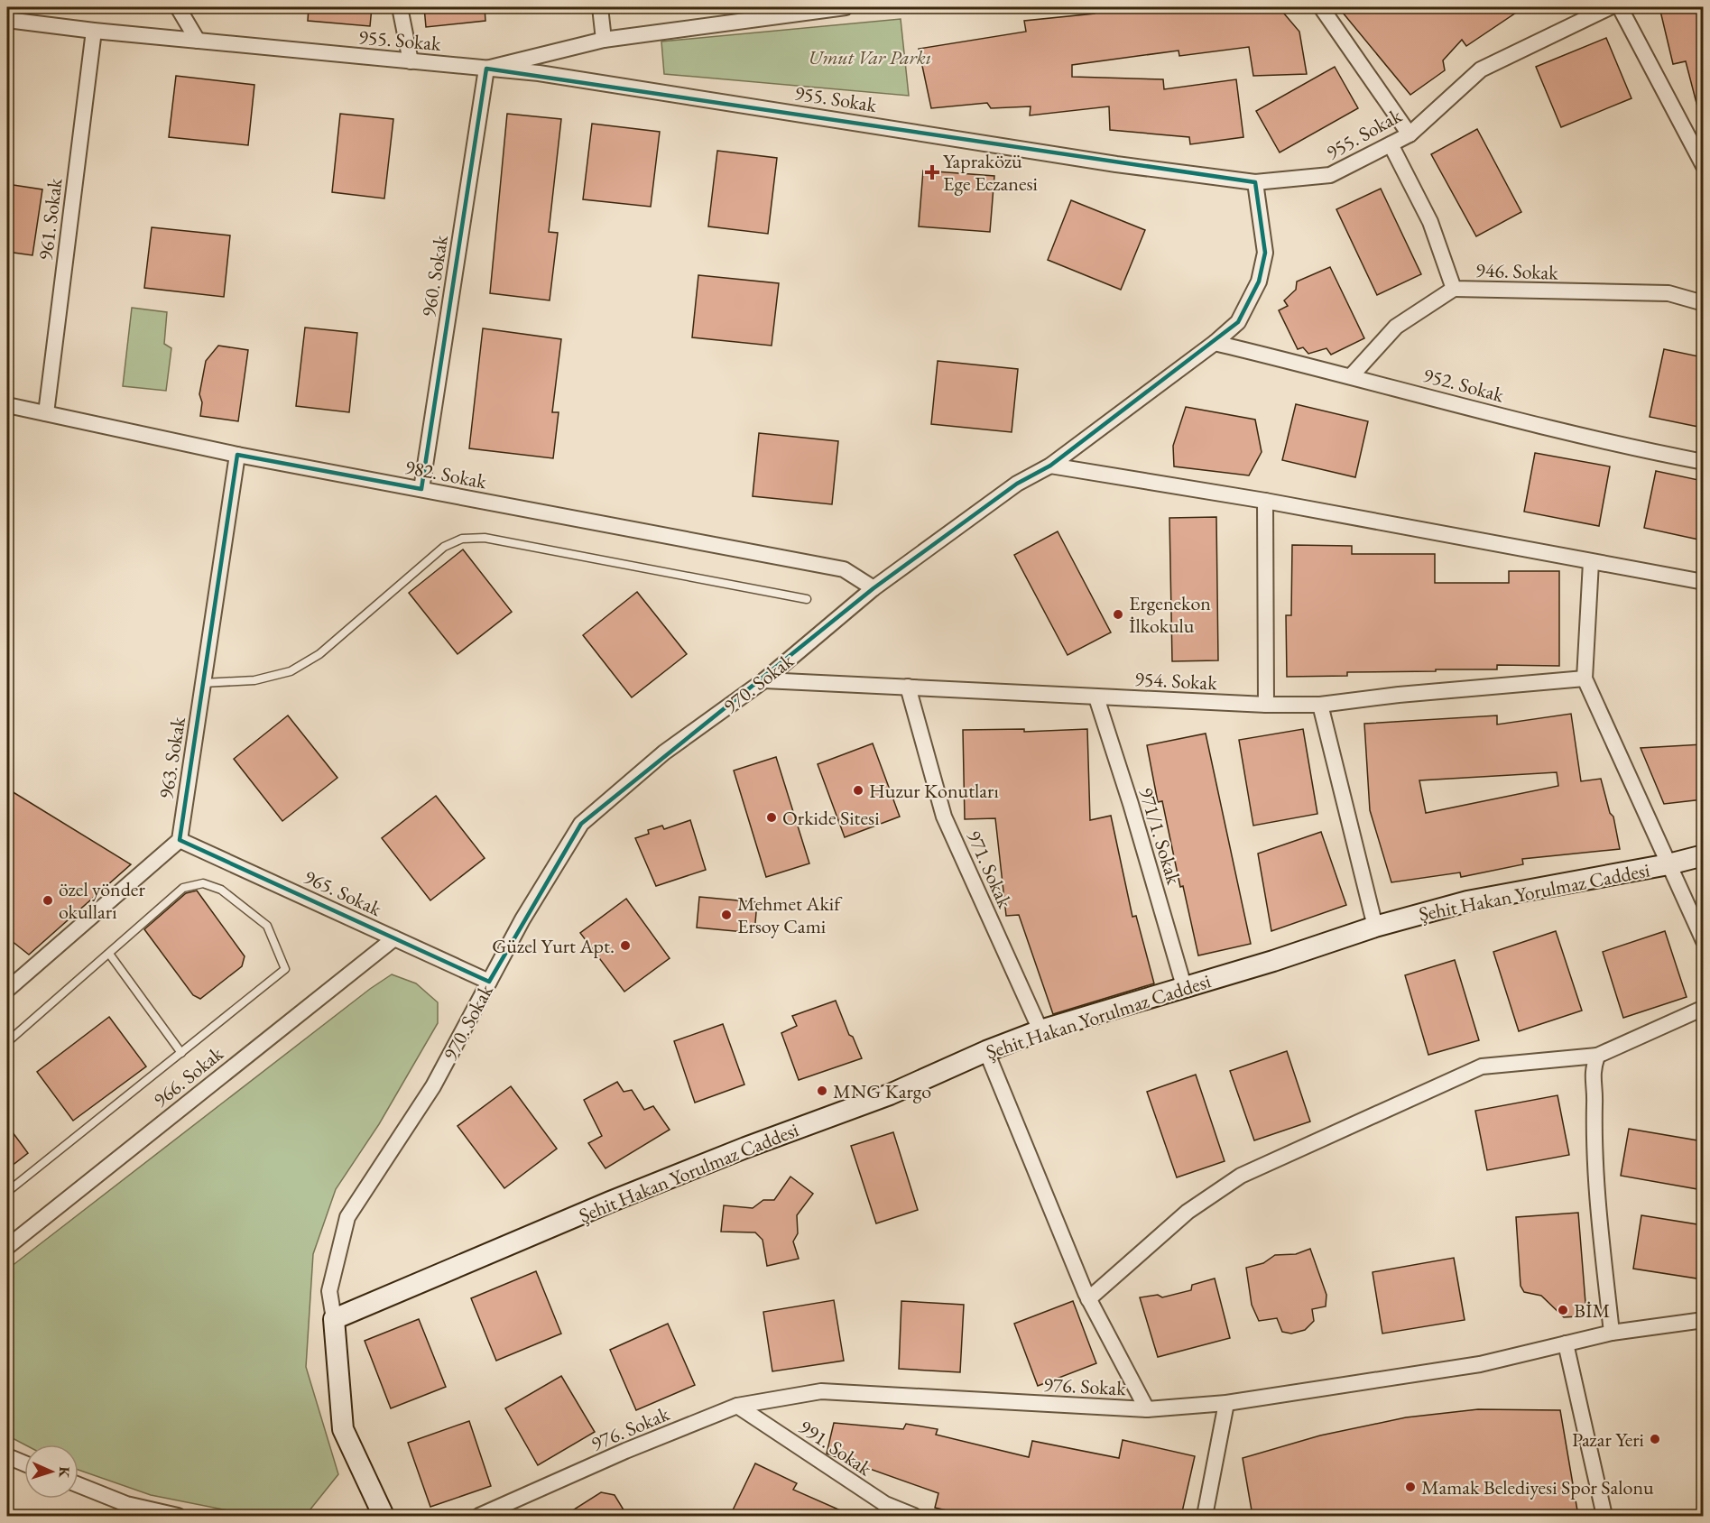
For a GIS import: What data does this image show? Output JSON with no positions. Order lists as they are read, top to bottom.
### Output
{
  "streets": {
    "street": [
      "955. Sokak",
      "961. Sokak",
      "946. Sokak",
      "960. Sokak",
      "952. Sokak",
      "982. Sokak",
      "954. Sokak",
      "970. Sokak",
      "963. Sokak",
      "971/1. Sokak",
      "971. Sokak",
      "Şehit Hakan Yorulmaz Caddesi",
      "965. Sokak",
      "966. Sokak",
      "976. Sokak",
      "991. Sokak"
    ]
  },
  "crossings": [
    ["955. Sokak", "961. Sokak"],
    ["955. Sokak", "946. Sokak"],
    ["955. Sokak", "960. Sokak"],
    ["955. Sokak", "970. Sokak"],
    ["961. Sokak", "982. Sokak"],
    ["960. Sokak", "982. Sokak"],
    ["952. Sokak", "970. Sokak"],
    ["982. Sokak", "970. Sokak"],
    ["982. Sokak", "963. Sokak"],
    ["954. Sokak", "970. Sokak"],
    ["954. Sokak", "971/1. Sokak"],
    ["954. Sokak", "971. Sokak"],
    ["970. Sokak", "Şehit Hakan Yorulmaz Caddesi"],
    ["970. Sokak", "965. Sokak"],
    ["963. Sokak", "965. Sokak"],
    ["971/1. Sokak", "Şehit Hakan Yorulmaz Caddesi"],
    ["971. Sokak", "Şehit Hakan Yorulmaz Caddesi"],
    ["965. Sokak", "966. Sokak"],
    ["976. Sokak", "991. Sokak"]
  ],
  "parks": ["Umut Var Parkı"],
  "places": {
    "health": ["Yapraközü Ege Eczanesi"],
    "other": [
      "Ergenekon İlkokulu",
      "Huzur Konutları",
      "Orkide Sitesi",
      "özel yönder okulları",
      "Mehmet Akif Ersoy Cami",
      "Güzel Yurt Apt.",
      "MNG Kargo",
      "BİM",
      "Pazar Yeri",
      "Mamak Belediyesi Spor Salonu"
    ]
  },
  "north": "right"
}
